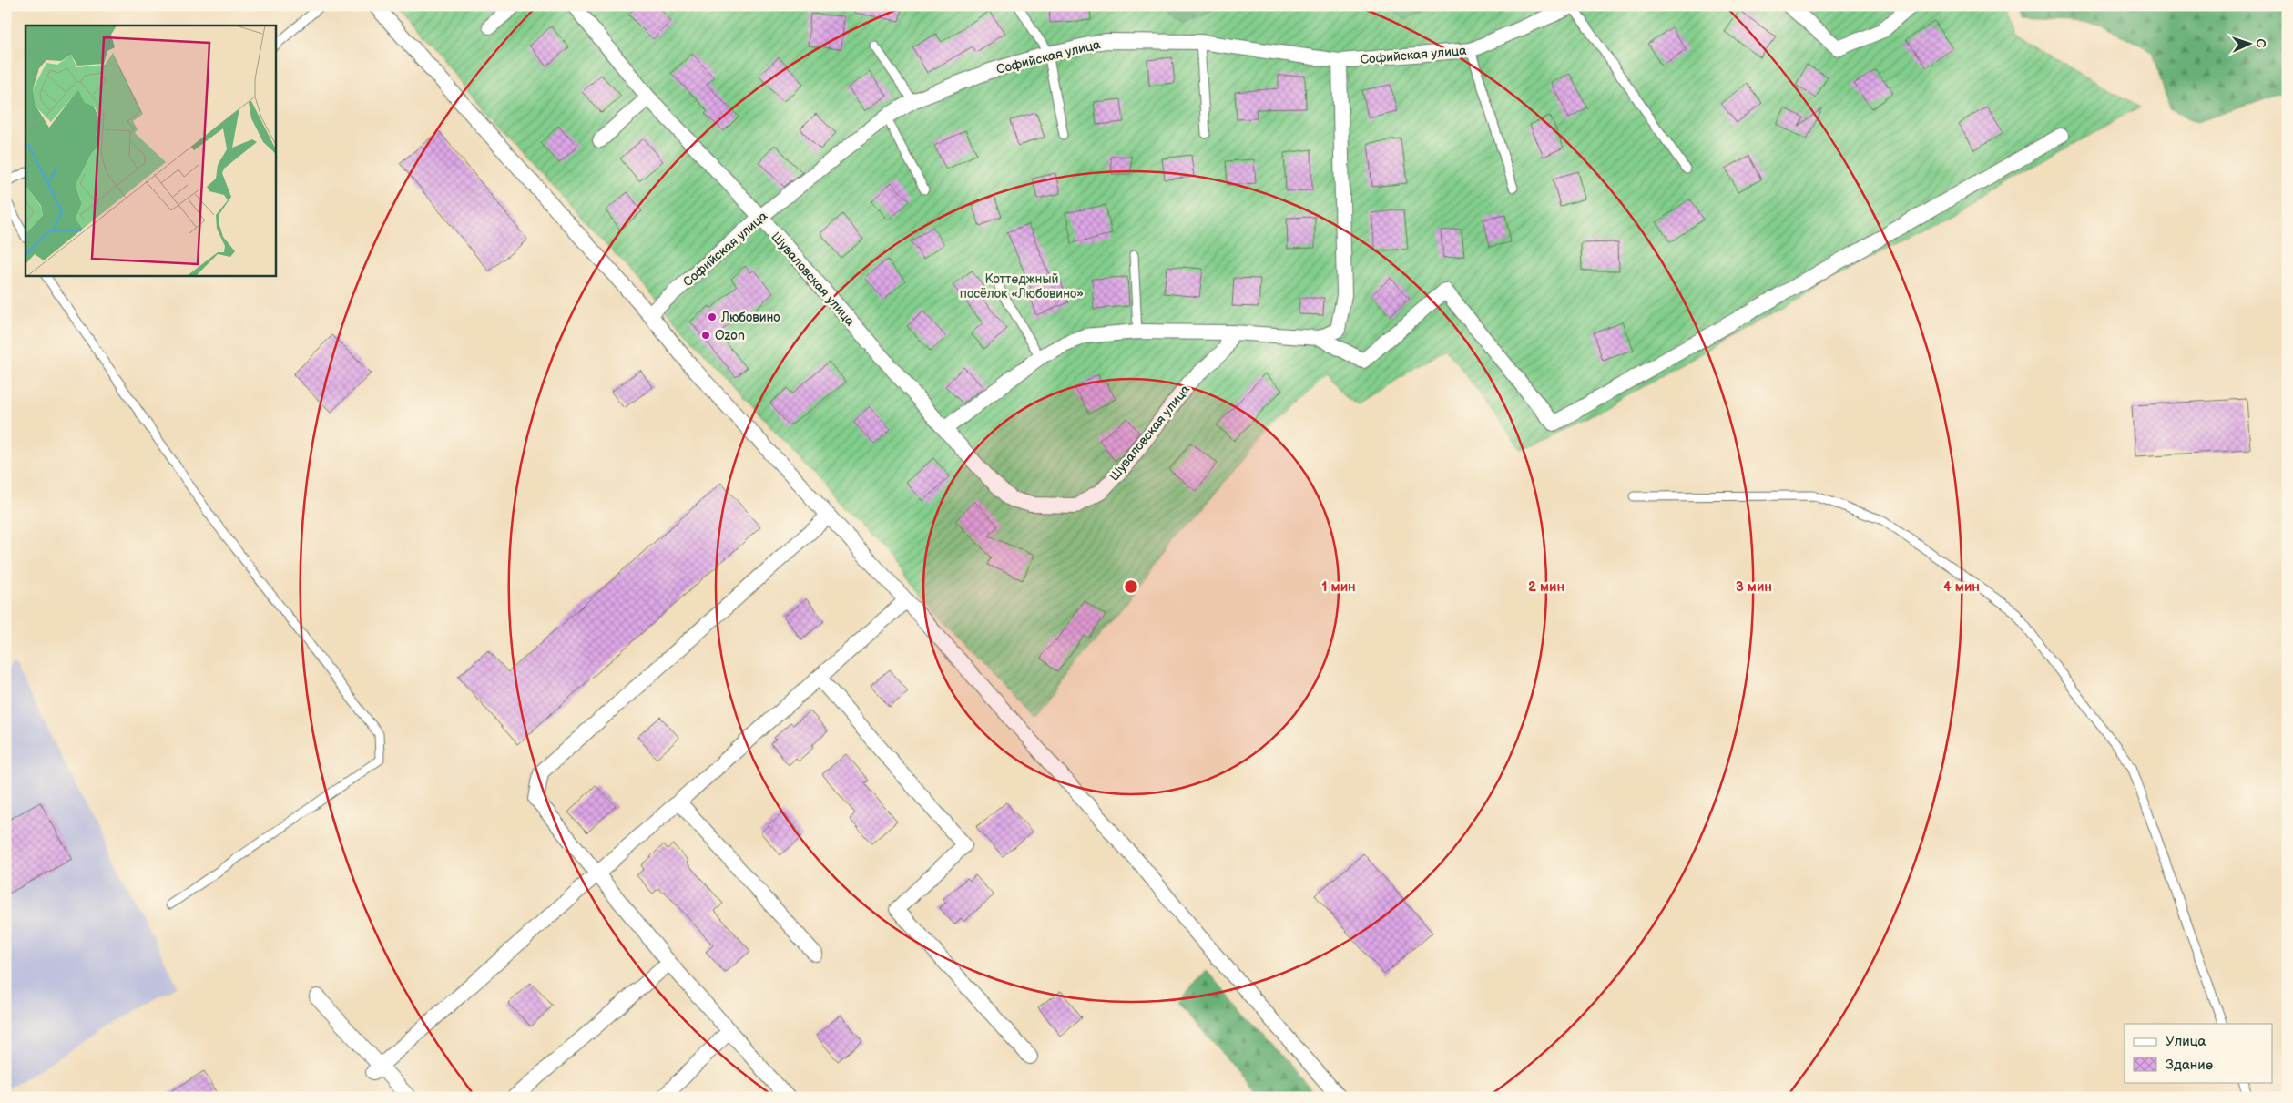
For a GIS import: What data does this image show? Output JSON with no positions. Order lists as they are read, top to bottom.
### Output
{
  "streets": {
    "street": ["Софийская улица", "Шуваловская улица"]
  },
  "crossings": [
    ["Софийская улица", "Шуваловская улица"]
  ],
  "parks": ["Коттеджный посёлок «Любовино»"],
  "places": ["Любовино", "Ozon"],
  "legend": ["Улица", "Здание"],
  "north": "right",
  "rings": [
    "1 мин",
    "2 мин",
    "3 мин",
    "4 мин"
  ]
}
